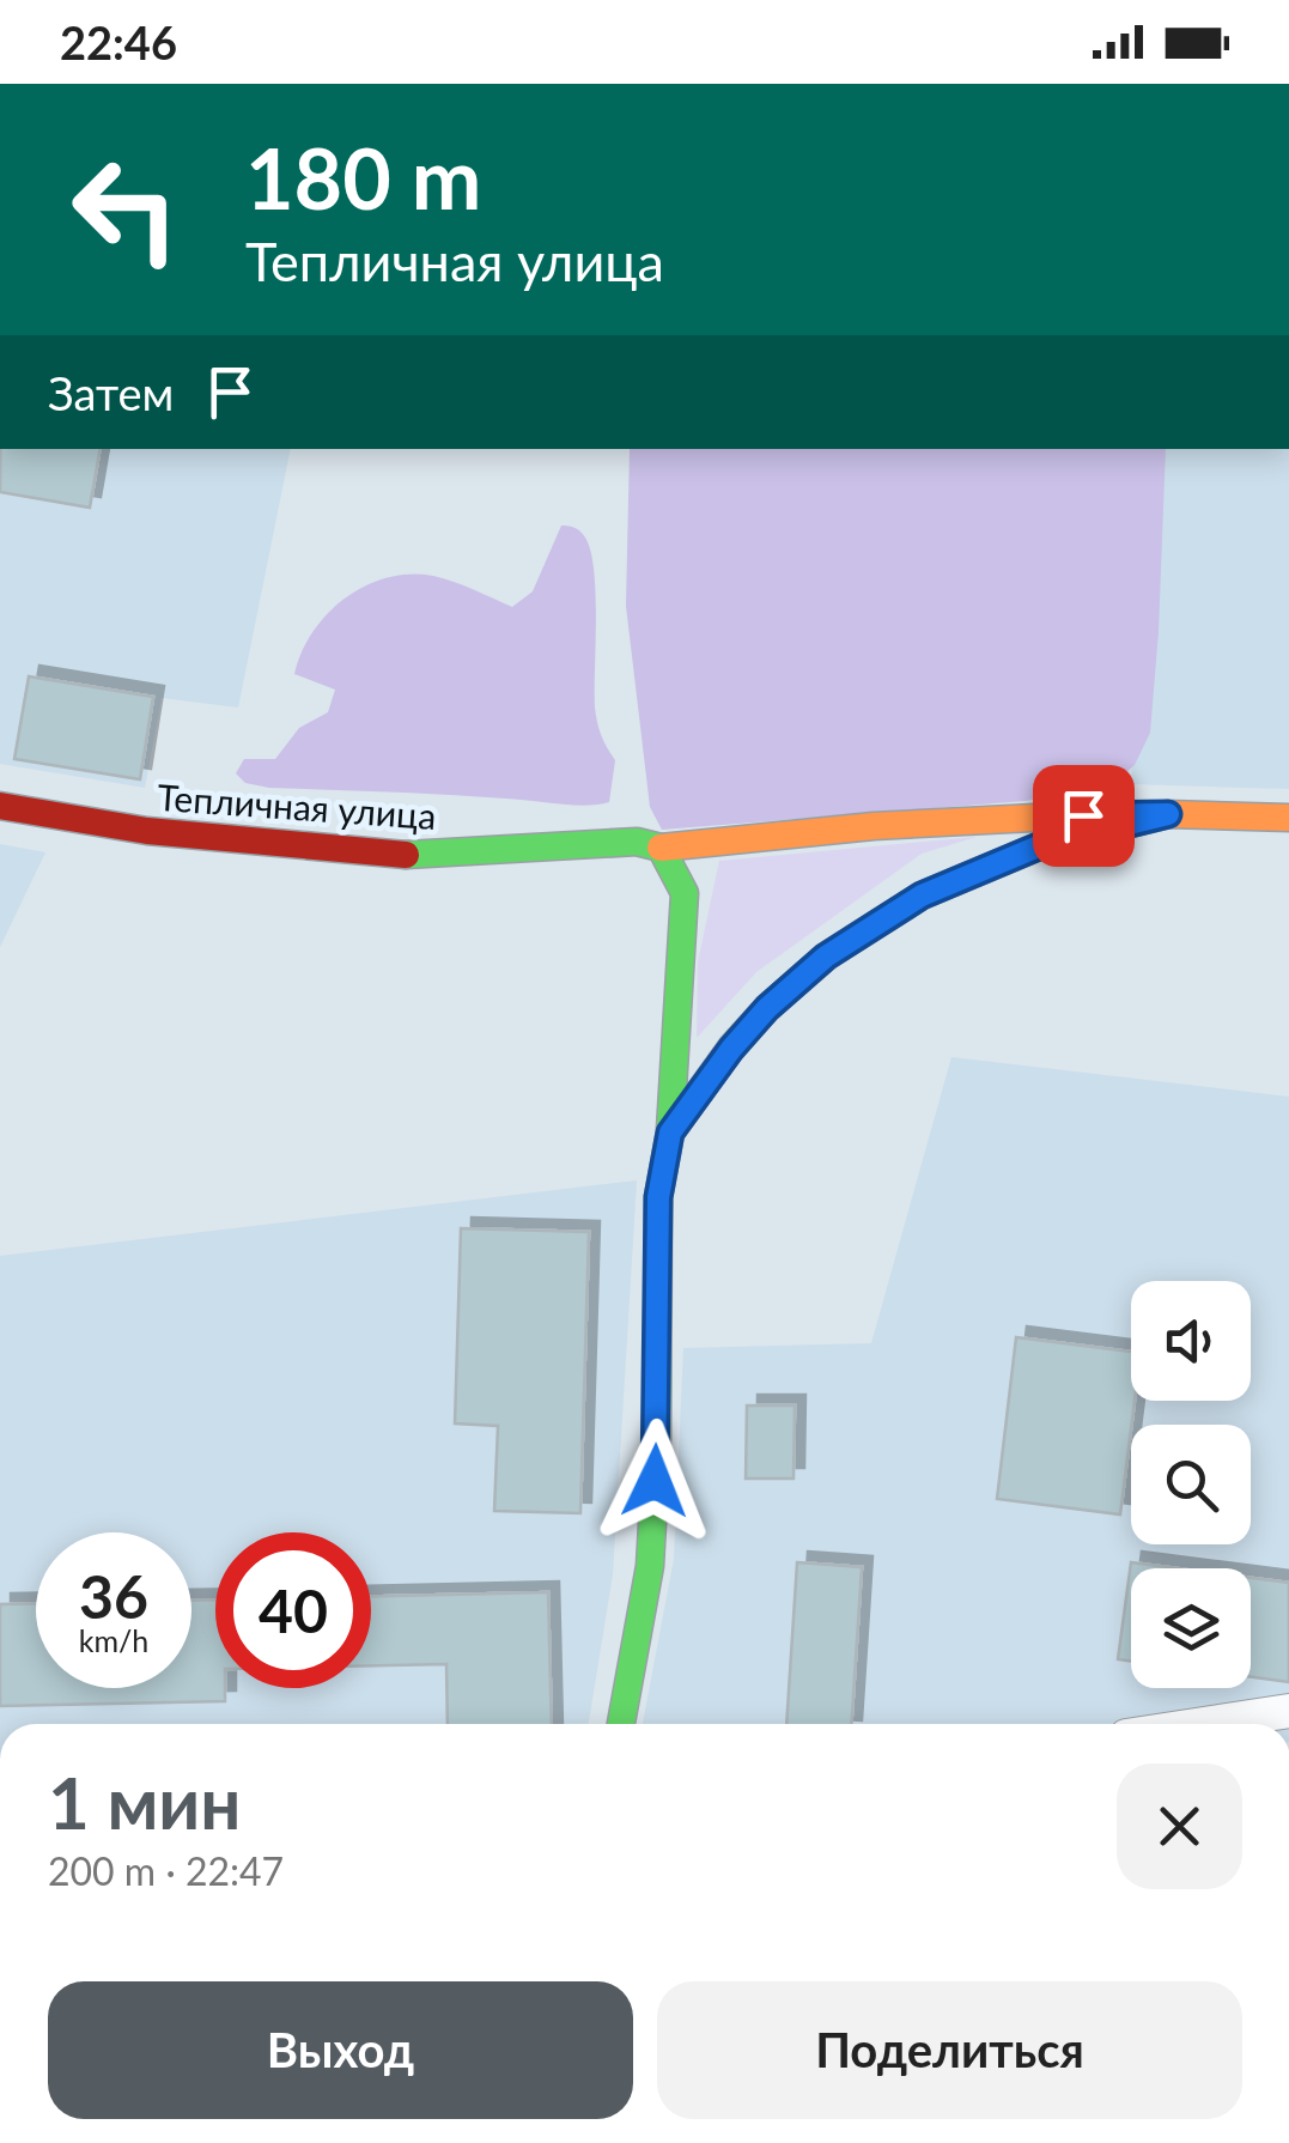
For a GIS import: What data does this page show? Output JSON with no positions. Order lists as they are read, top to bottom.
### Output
{
  "streets": {
    "street": ["Тепличная улица"]
  },
  "page": {
    "status": "22:46",
    "turn": ["180 m", "Тепличная улица"],
    "then": "Затем",
    "speed": "36 km/h",
    "limit": "40",
    "heading": ["1 мин", "200 m · 22:47"],
    "buttons": ["Выход", "Поделиться"]
  }
}
